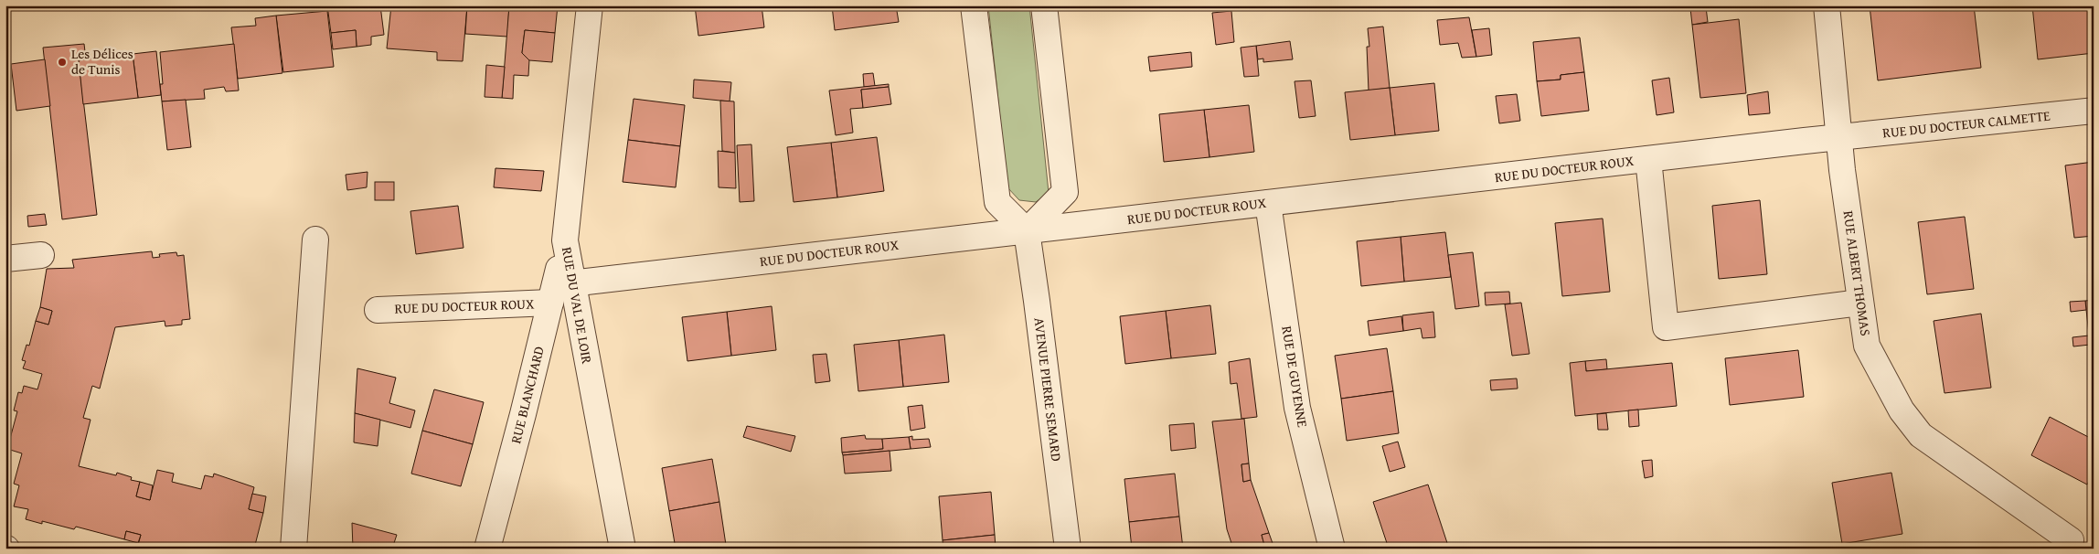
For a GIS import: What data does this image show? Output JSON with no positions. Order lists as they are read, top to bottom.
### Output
{
  "streets": {
    "street": [
      "RUE DU DOCTEUR CALMETTE",
      "RUE DU DOCTEUR ROUX",
      "RUE ALBERT THOMAS",
      "RUE DU VAL DE LOIR",
      "RUE DE GUYENNE",
      "AVENUE PIERRE SEMARD",
      "RUE BLANCHARD"
    ]
  },
  "crossings": [
    ["RUE DU DOCTEUR CALMETTE", "RUE DU DOCTEUR ROUX"],
    ["RUE DU DOCTEUR CALMETTE", "RUE ALBERT THOMAS"],
    ["RUE DU DOCTEUR ROUX", "RUE ALBERT THOMAS"],
    ["RUE DU DOCTEUR ROUX", "RUE DU VAL DE LOIR"],
    ["RUE DU DOCTEUR ROUX", "RUE DE GUYENNE"],
    ["RUE DU DOCTEUR ROUX", "AVENUE PIERRE SEMARD"],
    ["RUE DU DOCTEUR ROUX", "RUE BLANCHARD"],
    ["RUE DU VAL DE LOIR", "RUE BLANCHARD"]
  ],
  "places": ["Les Délices de Tunis"]
}
